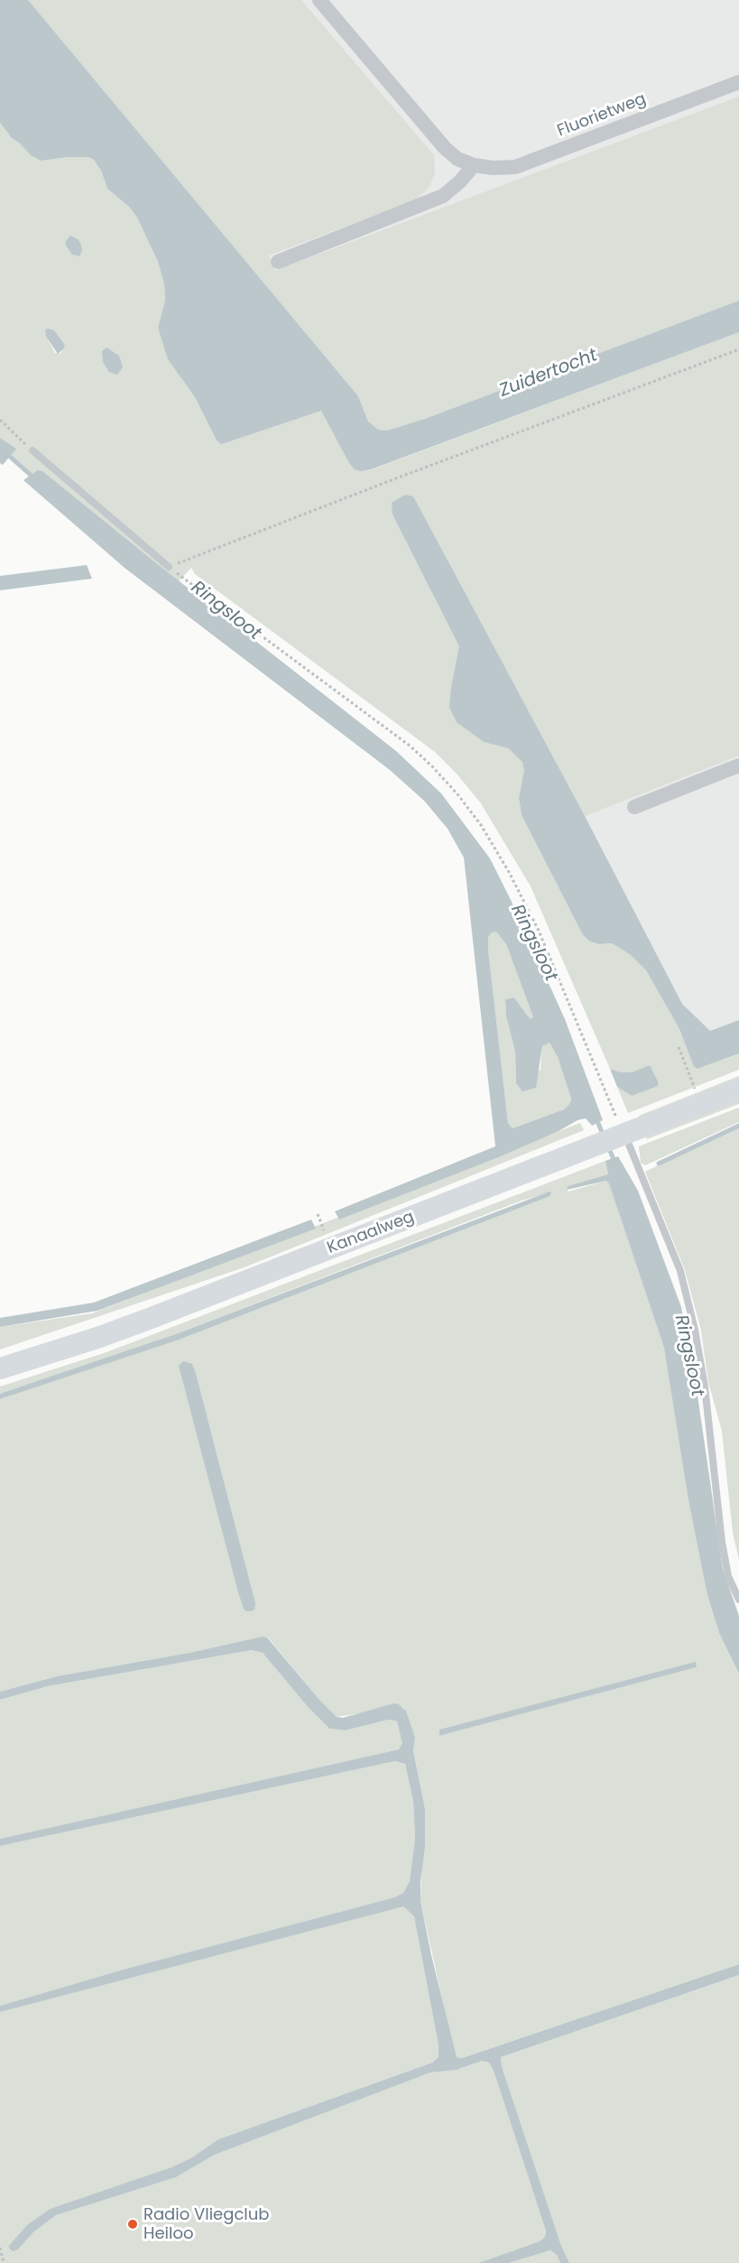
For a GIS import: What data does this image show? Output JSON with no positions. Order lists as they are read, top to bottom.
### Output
{
  "streets": {
    "street": ["Fluorietweg", "Kanaalweg"]
  },
  "water": ["Zuidertocht", "Ringsloot"],
  "places": ["Radio Vliegclub Heiloo"]
}
